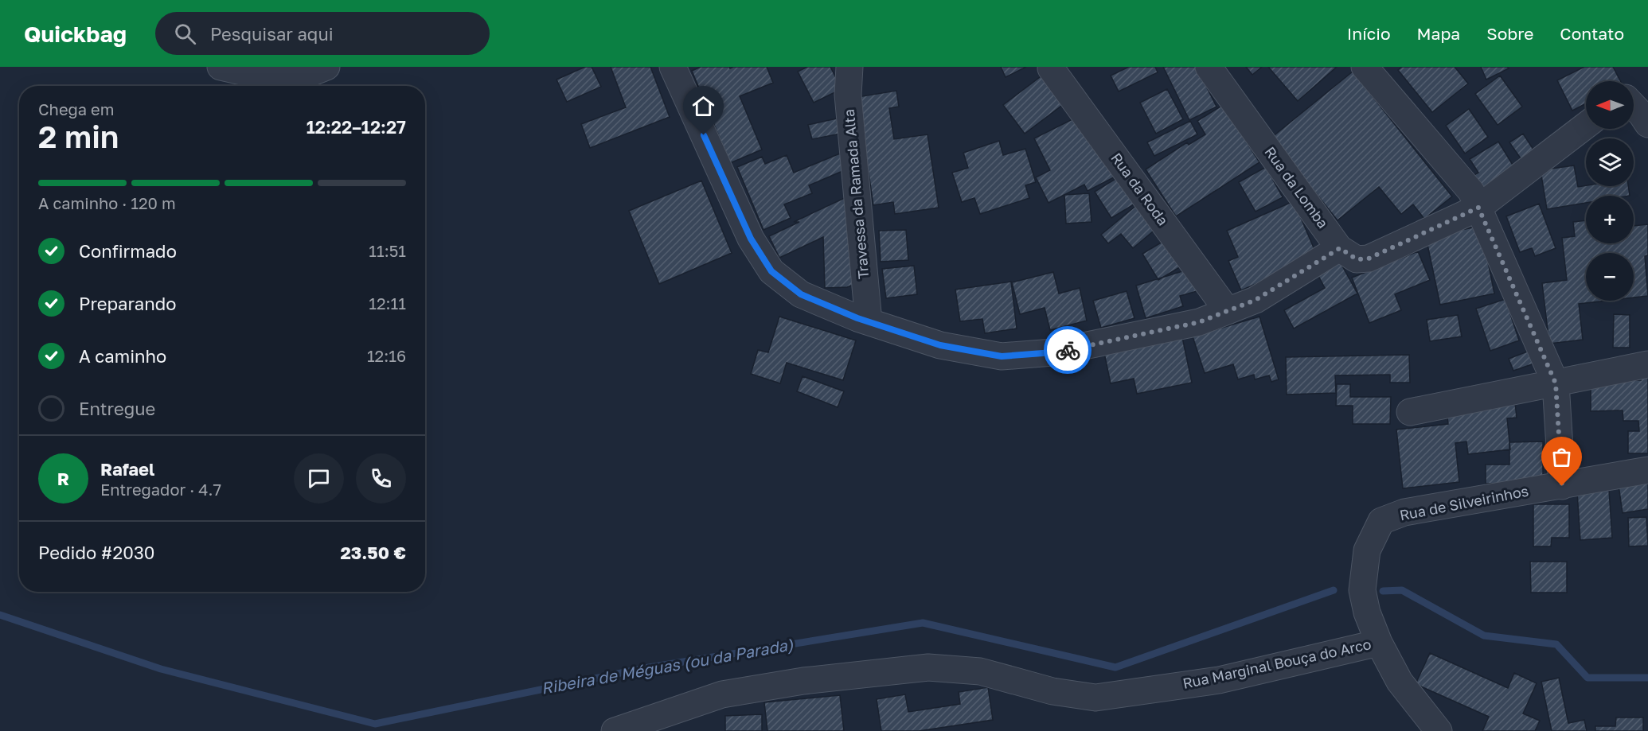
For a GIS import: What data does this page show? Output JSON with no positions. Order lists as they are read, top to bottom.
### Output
{
  "streets": {
    "street": [
      "Rua da Lomba",
      "Rua da Roda",
      "Travessa da Ramada Alta",
      "Rua de Silveirinhos",
      "Rua Marginal Bouça do Arco"
    ]
  },
  "crossings": [
    ["Rua de Silveirinhos", "Rua Marginal Bouça do Arco"]
  ],
  "water": ["Ribeira de Méguas (ou da Parada)"],
  "north": "left",
  "page": {
    "header": "Quickbag",
    "search": "Pesquisar aqui",
    "nav": [
      "Início",
      "Mapa",
      "Sobre",
      "Contato"
    ],
    "map_buttons": ["+", "−"],
    "heading": ["2 min", "Chega em", "12:22–12:27"],
    "panel": [
      "Rafael",
      "Entregador · 4.7",
      "Pedido #2030",
      "23.50 €"
    ],
    "bar": "A caminho · 120 m",
    "list": [
      ["Confirmado", "11:51"],
      ["Preparando", "12:11"],
      ["A caminho", "12:16"],
      "Entregue"
    ],
    "round": "R"
  }
}
